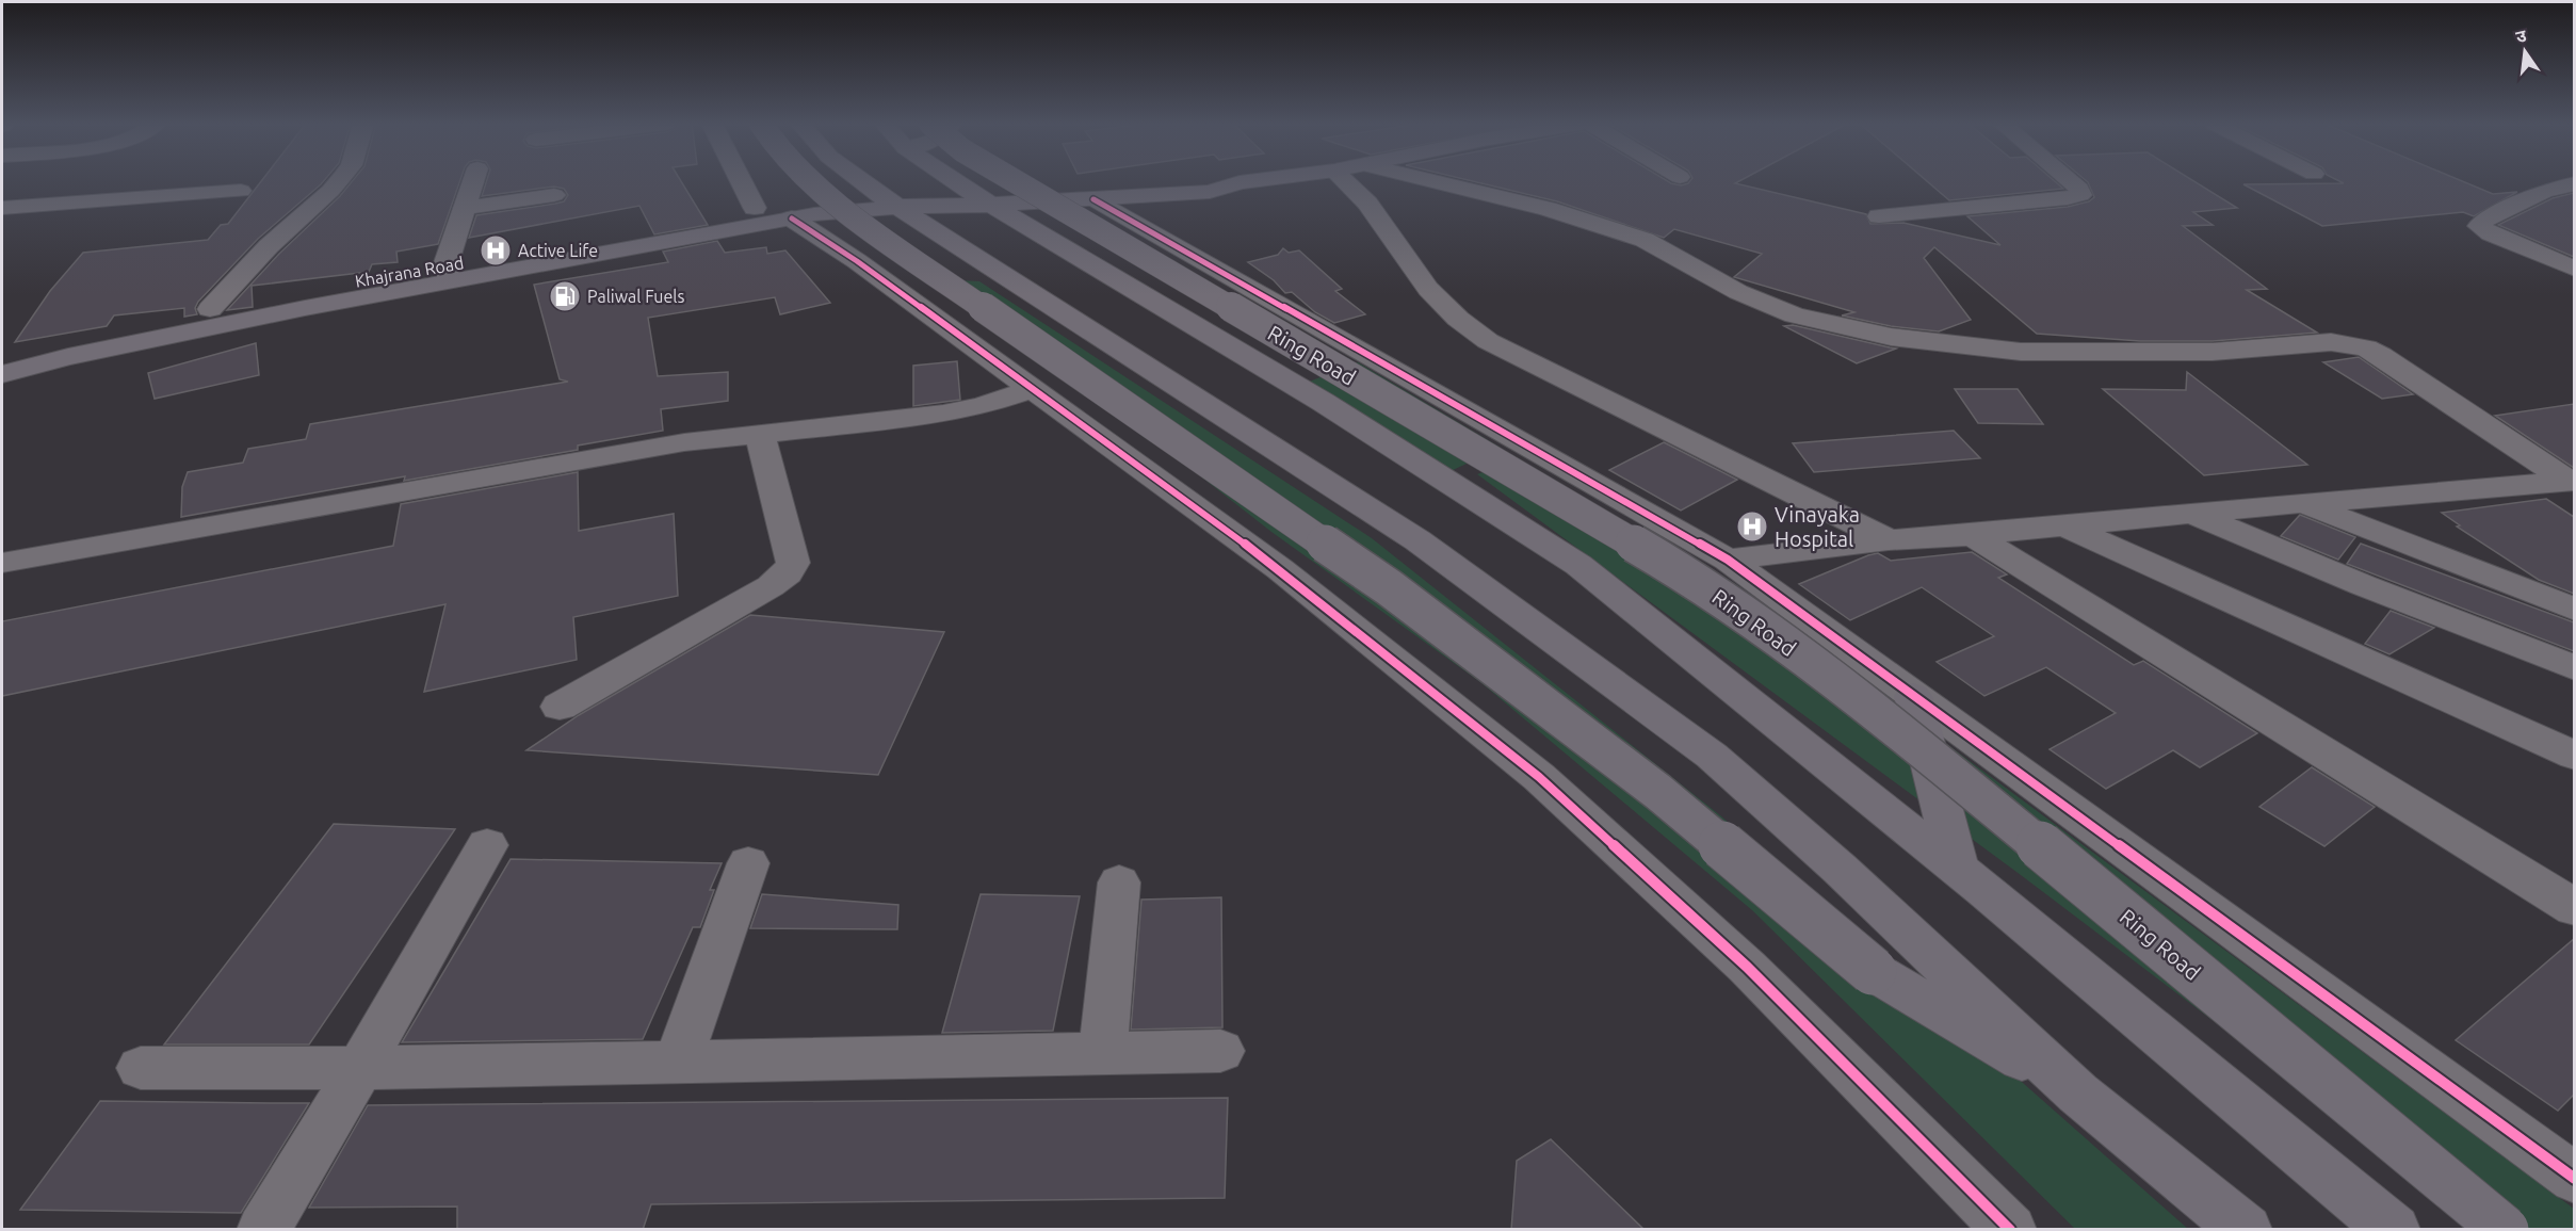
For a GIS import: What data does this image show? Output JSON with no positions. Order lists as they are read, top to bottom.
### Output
{
  "streets": {
    "main road": ["Khajrana Road", "Ring Road"]
  },
  "crossings": [
    ["Khajrana Road", "Ring Road"]
  ],
  "places": {
    "hospital": ["Active Life", "Vinayaka Hospital"],
    "fuel station": ["Paliwal Fuels"]
  },
  "north": "top"
}
